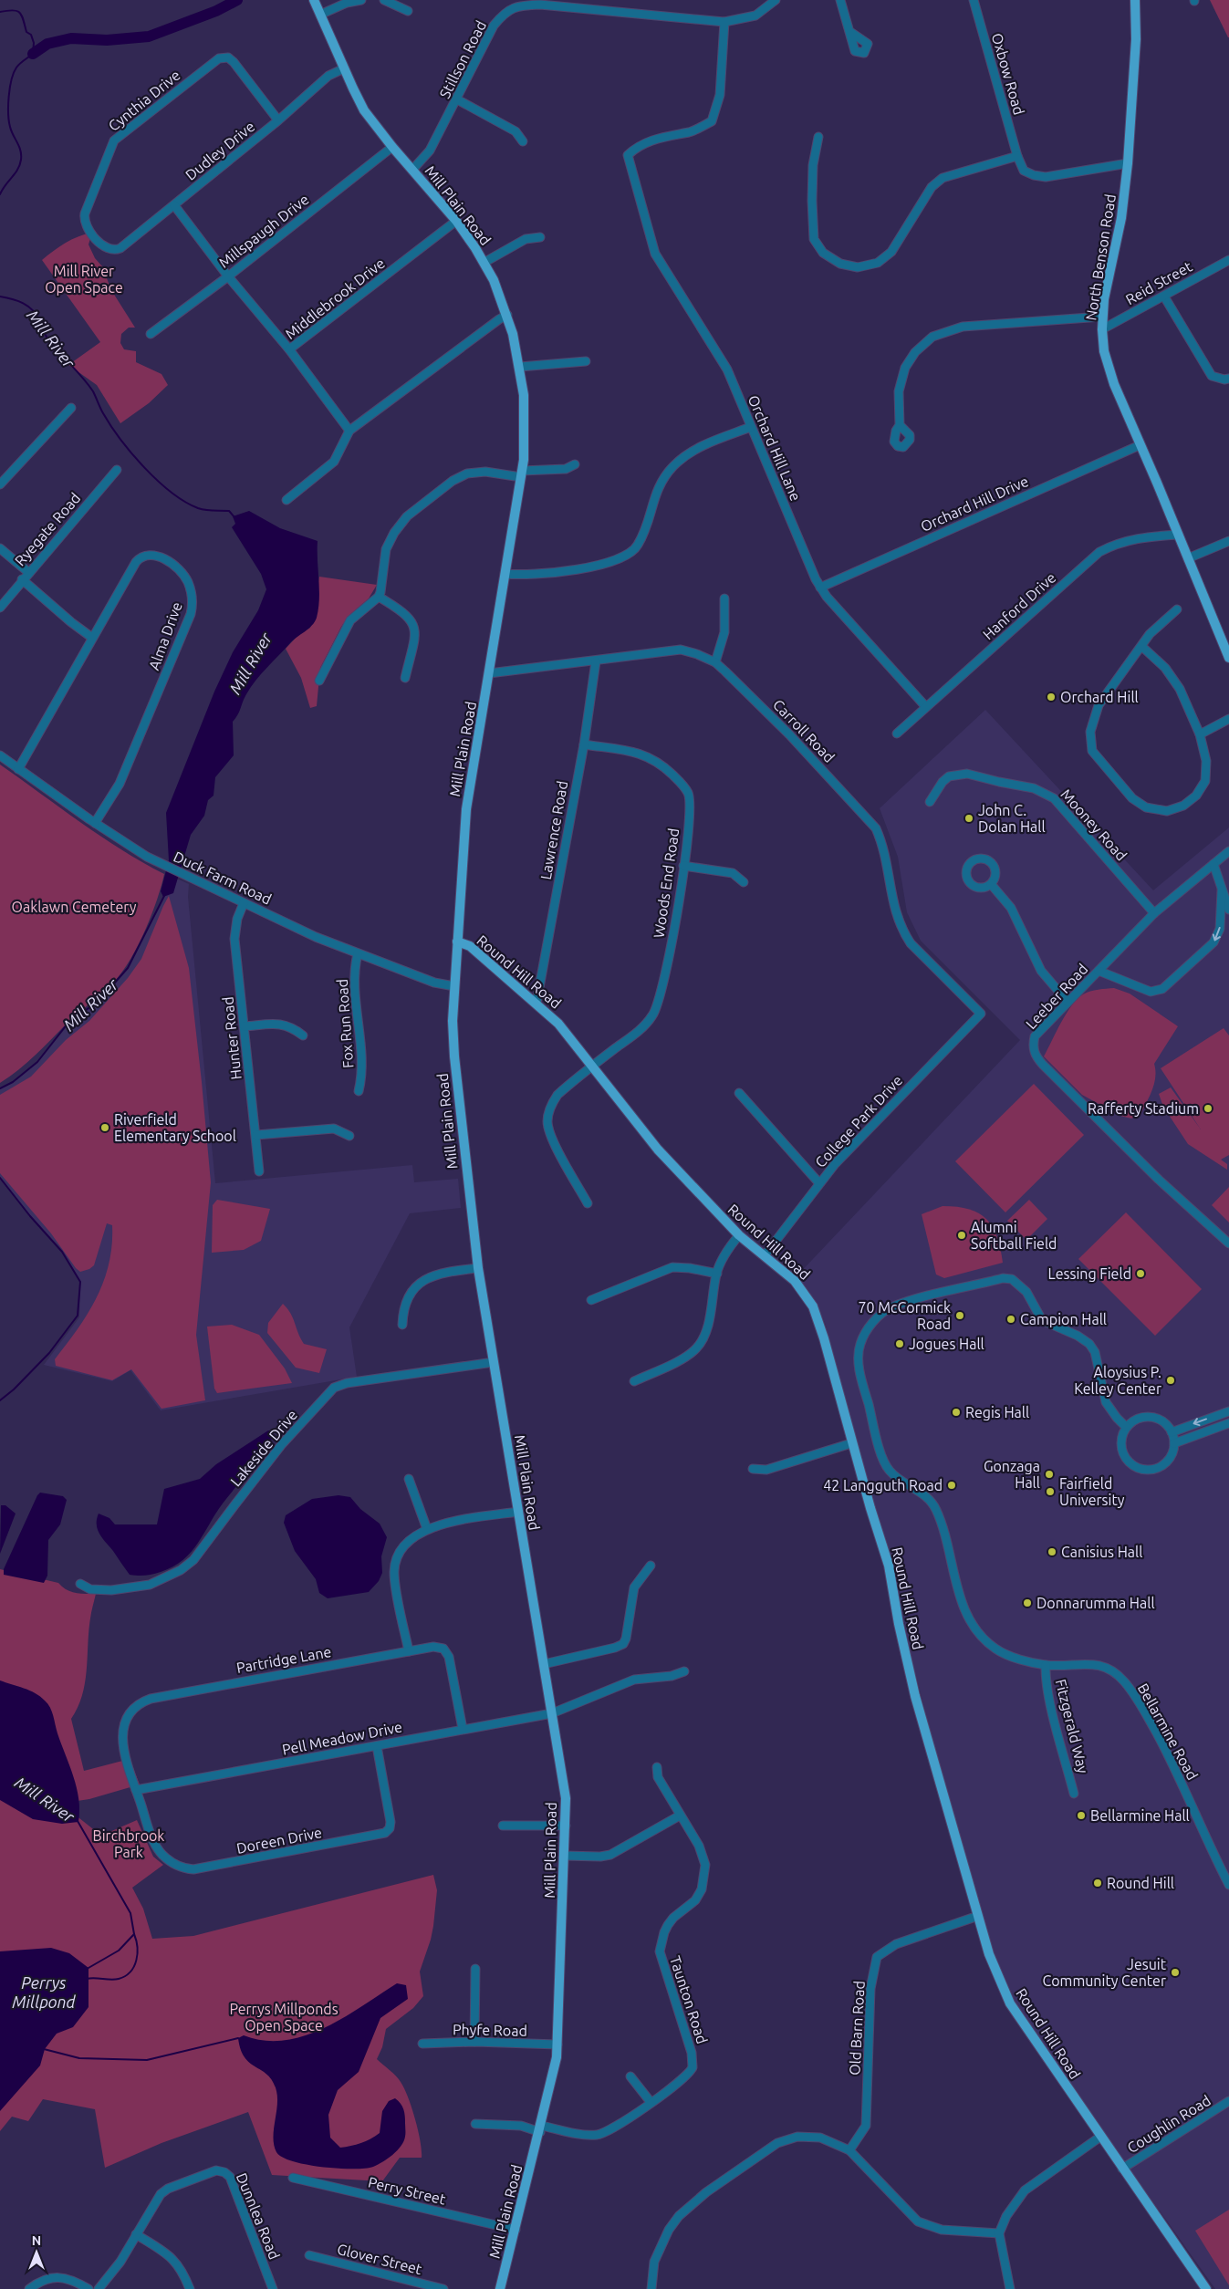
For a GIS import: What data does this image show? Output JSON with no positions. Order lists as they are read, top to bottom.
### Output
{
  "streets": {
    "main road": ["Mill Plain Road", "North Benson Road", "Round Hill Road"],
    "street": [
      "Stillson Road",
      "Oxbow Road",
      "Cynthia Drive",
      "Dudley Drive",
      "Millspaugh Drive",
      "Reid Street",
      "Middlebrook Drive",
      "Orchard Hill Lane",
      "Orchard Hill Drive",
      "Ryegate Road",
      "Hanford Drive",
      "Alma Drive",
      "Carroll Road",
      "Mooney Road",
      "Lawrence Road",
      "Duck Farm Road",
      "Woods End Road",
      "Leeber Road",
      "Fox Run Road",
      "Hunter Road",
      "College Park Drive",
      "Lakeside Drive",
      "Partridge Lane",
      "Fitzgerald Way",
      "Bellarmine Road",
      "Pell Meadow Drive",
      "Doreen Drive",
      "Taunton Road",
      "Old Barn Road",
      "Phyfe Road",
      "Coughlin Road",
      "Perry Street",
      "Dunnlea Road",
      "Glover Street"
    ]
  },
  "crossings": [
    ["Stillson Road", "Mill Plain Road"],
    ["Stillson Road", "Orchard Hill Lane"],
    ["Cynthia Drive", "Dudley Drive"],
    ["Dudley Drive", "Mill Plain Road"],
    ["Mill Plain Road", "Millspaugh Drive"],
    ["Mill Plain Road", "Middlebrook Drive"],
    ["Mill Plain Road", "Carroll Road"],
    ["Mill Plain Road", "Duck Farm Road"],
    ["Mill Plain Road", "Round Hill Road"],
    ["Mill Plain Road", "Lakeside Drive"],
    ["Mill Plain Road", "Pell Meadow Drive"],
    ["Mill Plain Road", "Taunton Road"],
    ["Mill Plain Road", "Phyfe Road"],
    ["Mill Plain Road", "Perry Street"],
    ["North Benson Road", "Reid Street"],
    ["North Benson Road", "Orchard Hill Drive"],
    ["North Benson Road", "Hanford Drive"],
    ["Orchard Hill Lane", "Orchard Hill Drive"],
    ["Orchard Hill Lane", "Hanford Drive"],
    ["Alma Drive", "Duck Farm Road"],
    ["Carroll Road", "Lawrence Road"],
    ["Carroll Road", "College Park Drive"],
    ["Mooney Road", "Leeber Road"],
    ["Lawrence Road", "Woods End Road"],
    ["Lawrence Road", "Round Hill Road"],
    ["Duck Farm Road", "Fox Run Road"],
    ["Duck Farm Road", "Hunter Road"],
    ["Woods End Road", "Round Hill Road"],
    ["Round Hill Road", "College Park Drive"],
    ["Round Hill Road", "Old Barn Road"],
    ["Round Hill Road", "Coughlin Road"],
    ["Partridge Lane", "Pell Meadow Drive"],
    ["Partridge Lane", "Doreen Drive"],
    ["Fitzgerald Way", "Bellarmine Road"],
    ["Pell Meadow Drive", "Doreen Drive"]
  ],
  "water": ["Mill River", "Perrys Millpond"],
  "parks": [
    "Mill River Open Space",
    "Oaklawn Cemetery",
    "Birchbrook Park",
    "Perrys Millponds Open Space"
  ],
  "places": [
    "Orchard Hill",
    "John C. Dolan Hall",
    "Rafferty Stadium",
    "Riverfield Elementary School",
    "Alumni Softball Field",
    "Lessing Field",
    "70 McCormick Road",
    "Campion Hall",
    "Jogues Hall",
    "Aloysius P. Kelley Center",
    "Regis Hall",
    "Gonzaga Hall",
    "42 Langguth Road",
    "Fairfield University",
    "Canisius Hall",
    "Donnarumma Hall",
    "Bellarmine Hall",
    "Round Hill",
    "Jesuit Community Center"
  ],
  "north": "top"
}
